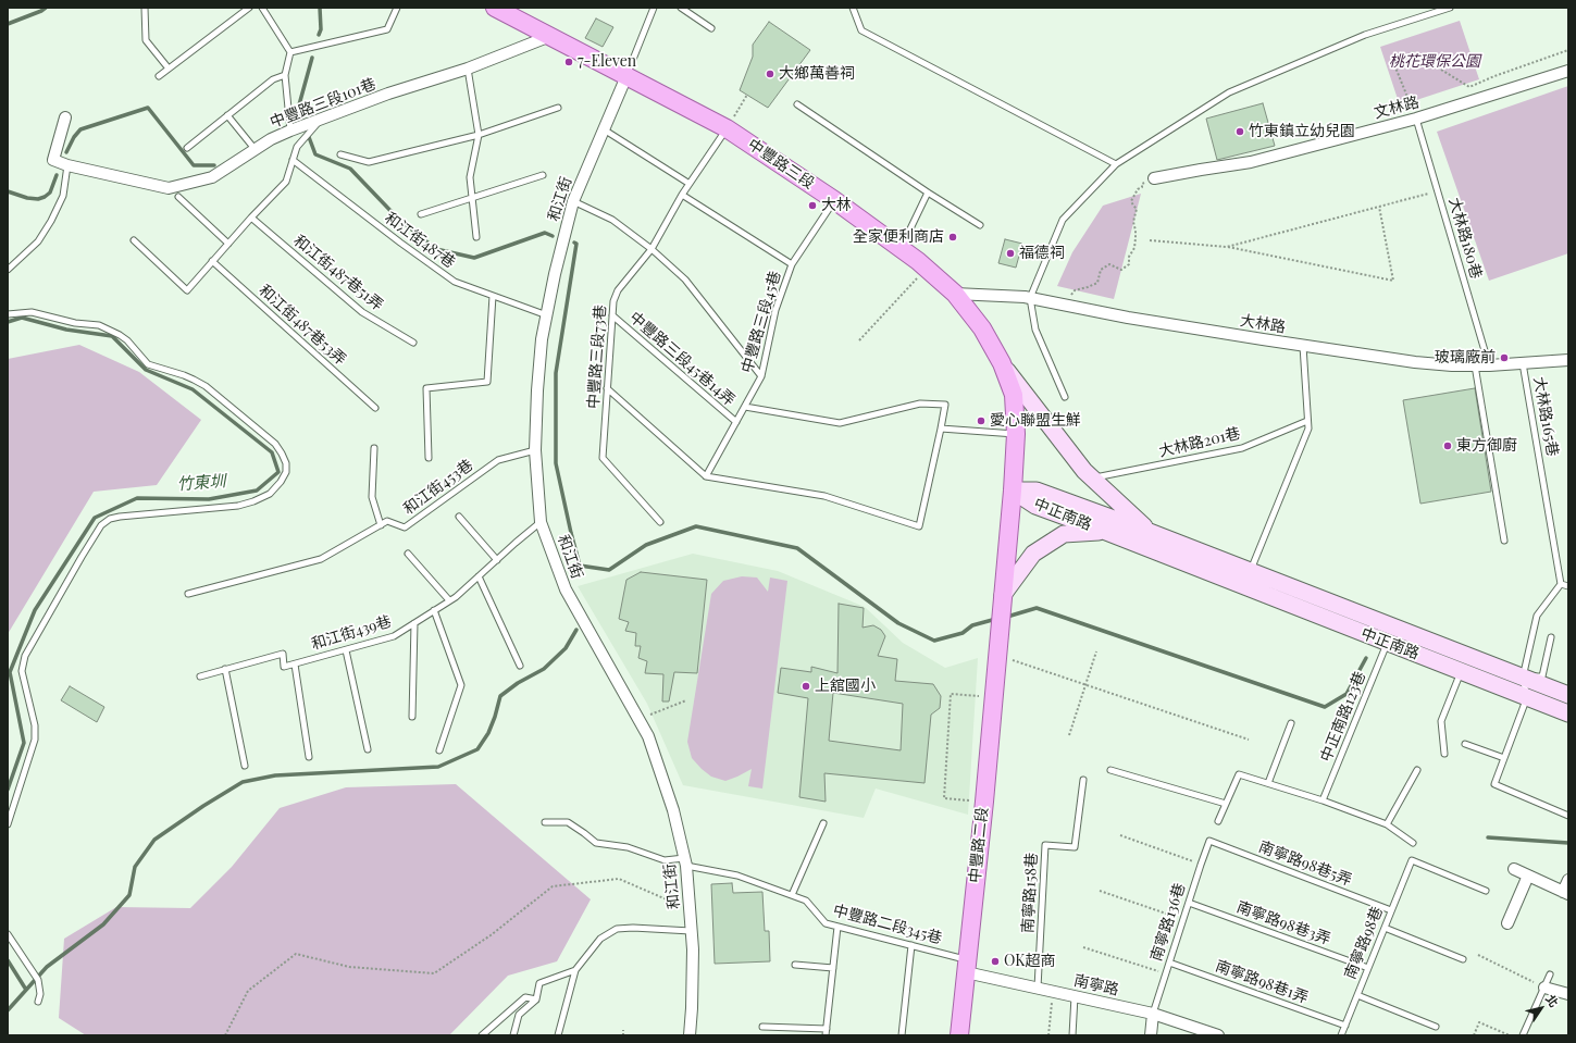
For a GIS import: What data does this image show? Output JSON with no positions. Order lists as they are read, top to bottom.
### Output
{
  "streets": {
    "main road": ["中豐路三段", "中豐路二段"],
    "street": [
      "中豐路三段101巷",
      "文林路",
      "和江街",
      "大林路",
      "中正南路",
      "南寧路"
    ],
    "lane": [
      "大林路180巷",
      "和江街487巷",
      "和江街487巷51弄",
      "中豐路三段45巷",
      "和江街487巷53弄",
      "中豐路三段73巷",
      "中豐路三段45巷14弄",
      "大林路165巷",
      "大林路201巷",
      "和江街453巷",
      "和江街439巷",
      "中正南路123巷",
      "南寧路98巷5弄",
      "南寧路158巷",
      "南寧路136巷",
      "南寧路98巷3弄",
      "中豐路二段345巷",
      "南寧路98巷",
      "南寧路98巷1弄"
    ]
  },
  "crossings": [
    ["中豐路三段101巷", "中豐路三段"],
    ["文林路", "大林路180巷"],
    ["中豐路三段", "和江街"],
    ["中豐路三段", "中豐路三段45巷"],
    ["中豐路三段", "大林路"],
    ["中豐路三段", "中豐路三段73巷"],
    ["中豐路三段", "中正南路"],
    ["和江街", "和江街487巷"],
    ["和江街", "和江街453巷"],
    ["和江街", "和江街439巷"],
    ["和江街", "中豐路二段345巷"],
    ["大林路180巷", "大林路"],
    ["中豐路三段45巷", "中豐路三段45巷14弄"],
    ["大林路", "大林路165巷"],
    ["中豐路三段73巷", "中豐路三段45巷14弄"],
    ["中正南路", "中正南路123巷"],
    ["中豐路二段", "中豐路二段345巷"],
    ["中豐路二段", "南寧路"],
    ["南寧路98巷5弄", "南寧路136巷"],
    ["南寧路98巷5弄", "南寧路98巷"],
    ["南寧路158巷", "南寧路"],
    ["南寧路136巷", "南寧路98巷3弄"],
    ["南寧路136巷", "南寧路98巷1弄"],
    ["南寧路136巷", "南寧路"],
    ["南寧路98巷3弄", "南寧路98巷"],
    ["中豐路二段345巷", "南寧路"],
    ["南寧路98巷", "南寧路98巷1弄"]
  ],
  "water": ["竹東圳"],
  "parks": ["桃花環保公園"],
  "places": [
    "7-Eleven",
    "大鄉萬善祠",
    "竹東鎮立幼兒園",
    "大林",
    "全家便利商店",
    "福德祠",
    "玻璃廠前",
    "愛心聯盟生鮮",
    "東方御廚",
    "上舘國小",
    "OK超商"
  ],
  "north": "top right"
}
